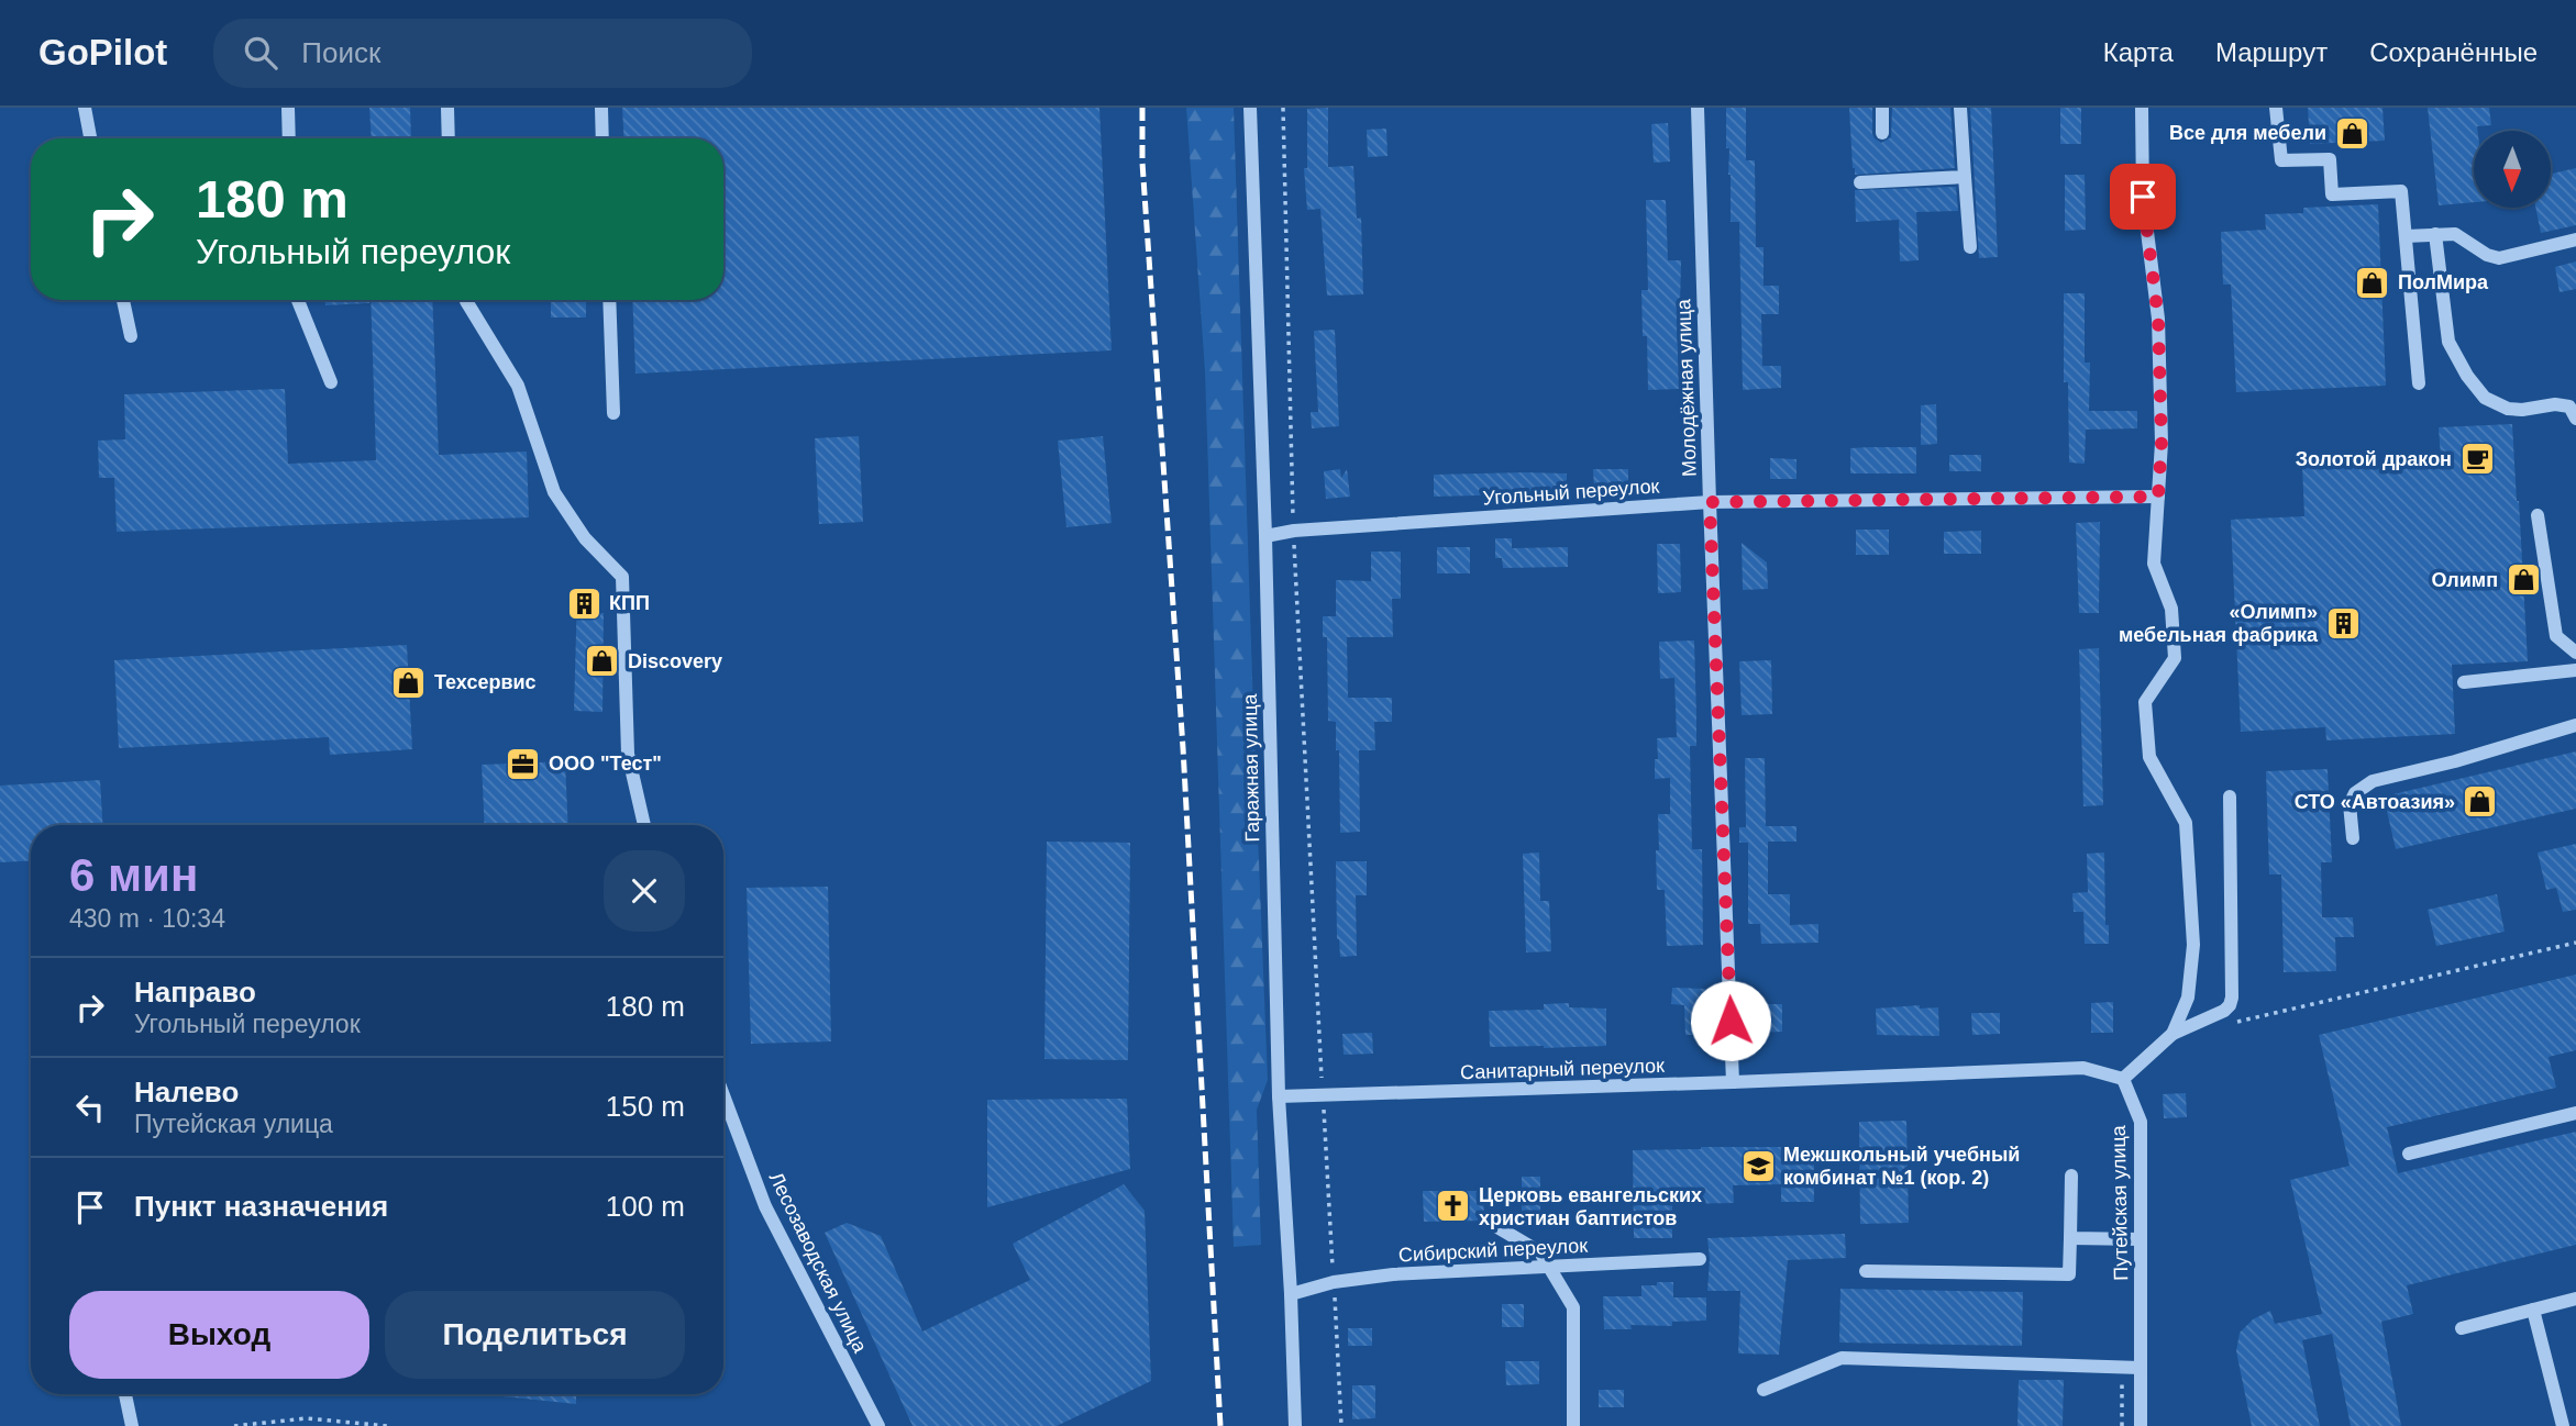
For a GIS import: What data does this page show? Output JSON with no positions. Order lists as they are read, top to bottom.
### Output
{
  "streets": {
    "street": [
      "Молодёжная улица",
      "Угольный переулок",
      "Гаражная улица",
      "Санитарный переулок",
      "Путейская улица",
      "Сибирский переулок",
      "Лесозаводская улица"
    ]
  },
  "crossings": [
    ["Молодёжная улица", "Угольный переулок"],
    ["Молодёжная улица", "Санитарный переулок"],
    ["Угольный переулок", "Гаражная улица"],
    ["Гаражная улица", "Санитарный переулок"],
    ["Гаражная улица", "Сибирский переулок"],
    ["Санитарный переулок", "Путейская улица"]
  ],
  "places": {
    "shop": [
      "Все для мебели",
      "ПолМира",
      "Олимп",
      "Discovery",
      "Техсервис",
      "СТО «Автоазия»"
    ],
    "cafe": ["Золотой дракон"],
    "building": ["КПП", "«Олимп» мебельная фабрика"],
    "office": ["ООО \"Тест\""],
    "school or university": ["Межшкольный учебный комбинат №1 (кор. 2)"],
    "church": ["Церковь евангельских христиан баптистов"]
  },
  "north": "bottom",
  "page": {
    "header": "GoPilot",
    "search": "Поиск",
    "nav": ["Карта", "Маршрут", "Сохранённые"],
    "turn": ["180 m", "Угольный переулок"],
    "heading": ["6 мин", "430 m · 10:34"],
    "list": [
      {
        "name": "Направо",
        "note": "Угольный переулок",
        "value": "180 m"
      },
      {
        "name": "Налево",
        "note": "Путейская улица",
        "value": "150 m"
      },
      {
        "name": "Пункт назначения",
        "value": "100 m"
      }
    ],
    "buttons": ["Выход", "Поделиться"]
  }
}
